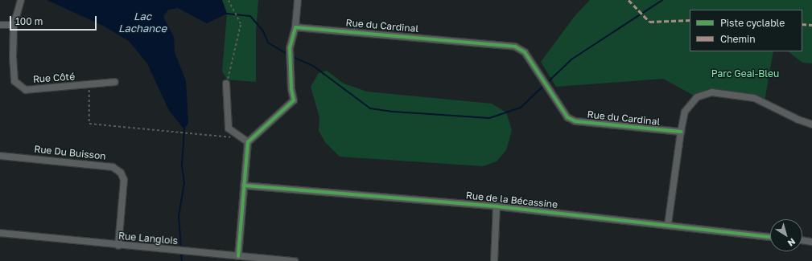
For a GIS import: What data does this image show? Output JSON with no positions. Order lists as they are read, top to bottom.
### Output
{
  "streets": {
    "street": [
      "Rue du Cardinal",
      "Rue Côté",
      "Rue Du Buisson",
      "Rue de la Bécassine",
      "Rue Langlois"
    ]
  },
  "crossings": [
    ["Rue Du Buisson", "Rue Langlois"]
  ],
  "water": ["Lac Lachance"],
  "parks": ["Parc Geai-Bleu"],
  "legend": ["Piste cyclable", "Chemin"],
  "scale_bar": "100 m",
  "north": "bottom right"
}
